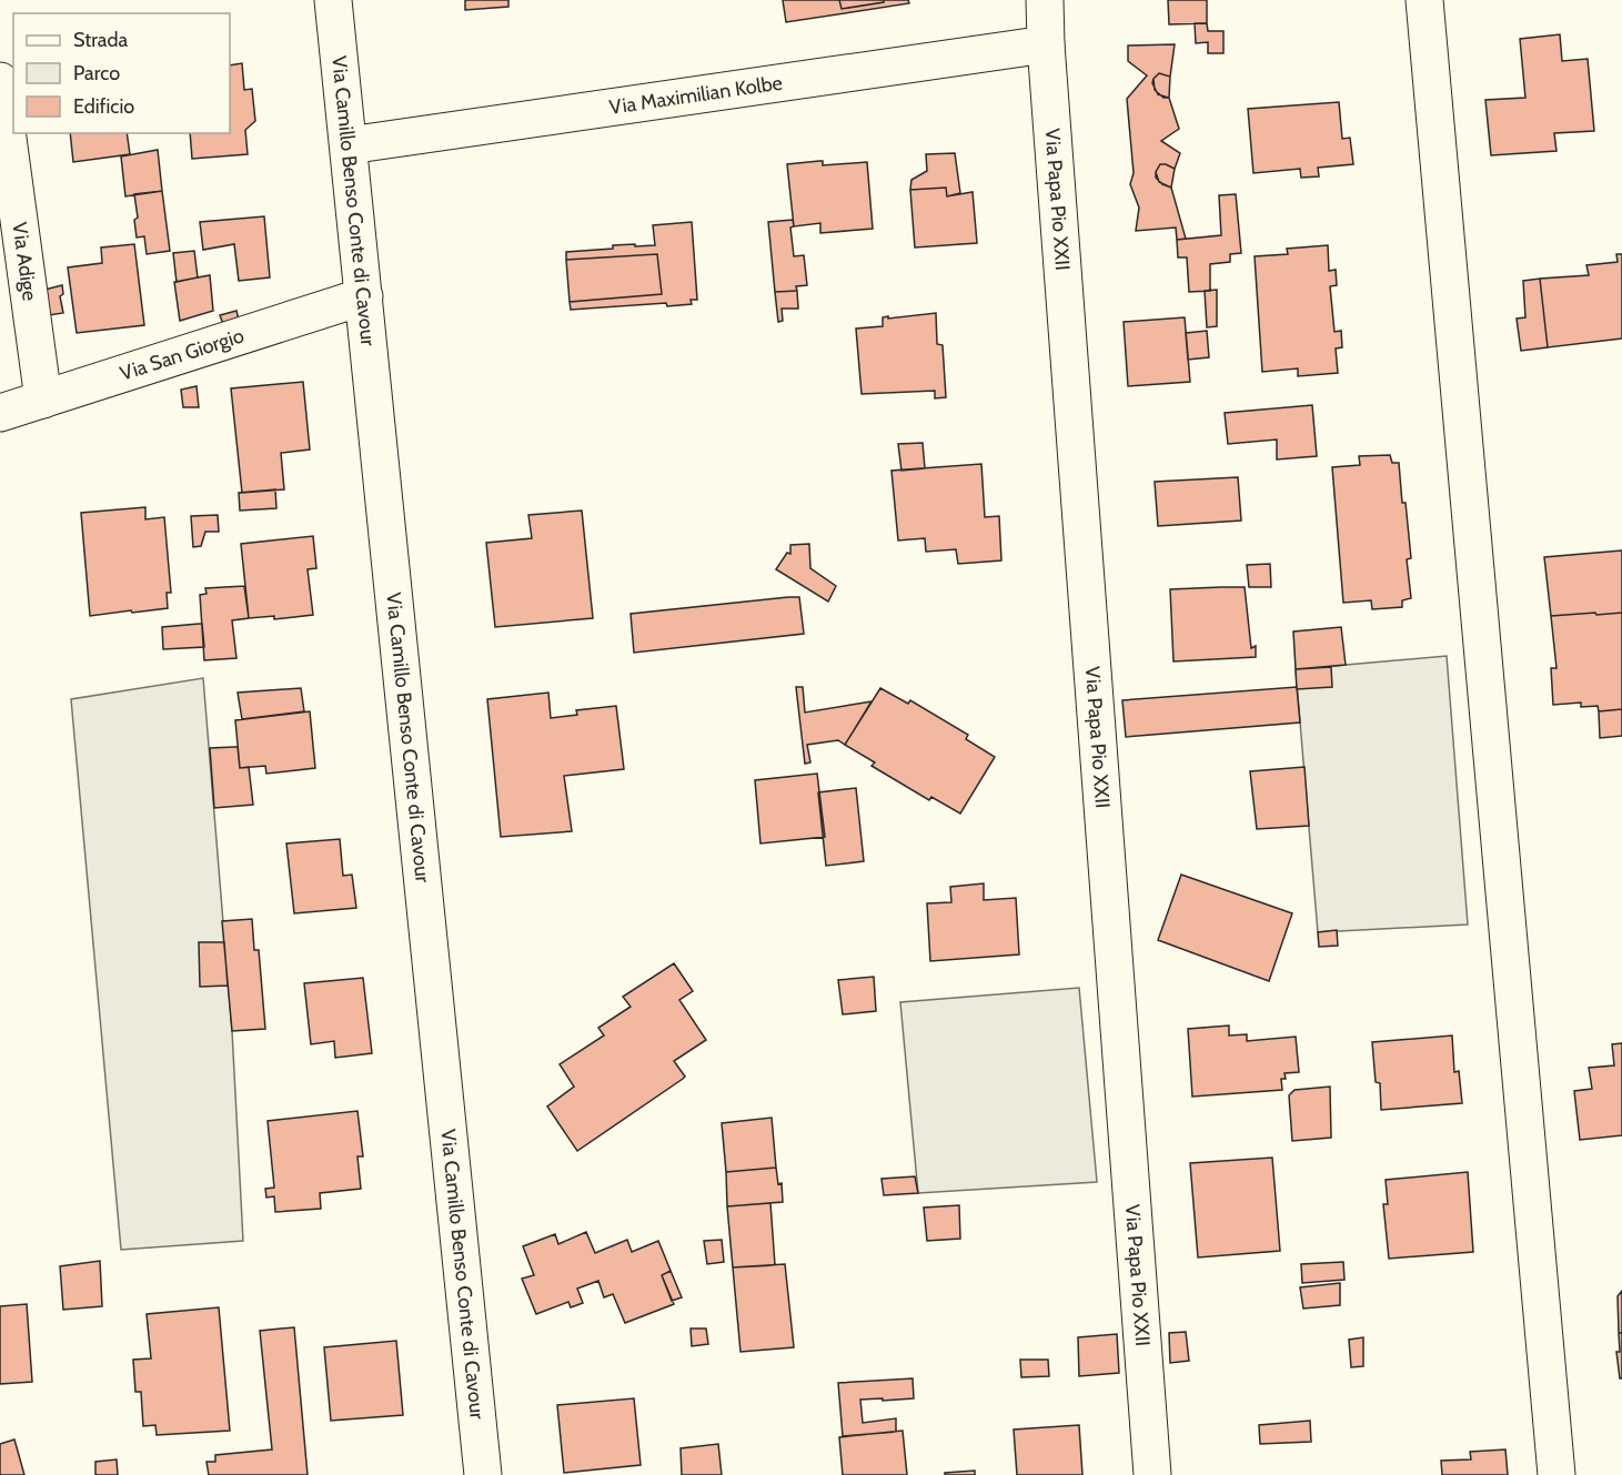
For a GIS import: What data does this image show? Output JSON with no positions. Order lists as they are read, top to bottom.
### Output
{
  "streets": {
    "street": [
      "Via Maximilian Kolbe",
      "Via Papa Pio XXII",
      "Via Camillo Benso Conte di Cavour",
      "Via Adige",
      "Via San Giorgio"
    ]
  },
  "crossings": [
    ["Via Maximilian Kolbe", "Via Papa Pio XXII"],
    ["Via Maximilian Kolbe", "Via Camillo Benso Conte di Cavour"],
    ["Via Camillo Benso Conte di Cavour", "Via San Giorgio"],
    ["Via Adige", "Via San Giorgio"]
  ],
  "legend": ["Strada", "Parco", "Edificio"]
}
